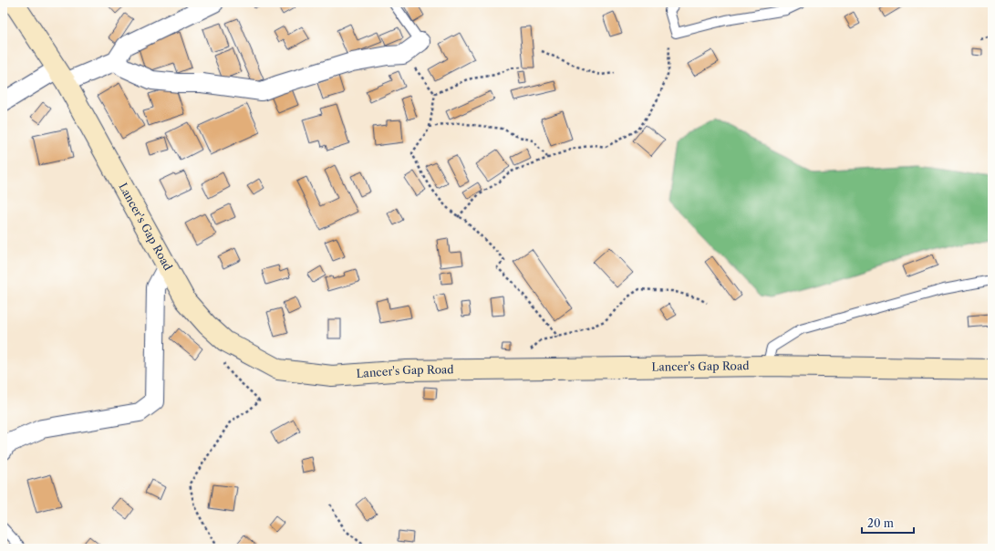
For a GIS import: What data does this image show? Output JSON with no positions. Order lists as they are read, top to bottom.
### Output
{
  "streets": {
    "main road": ["Lancer's Gap Road"]
  },
  "scale_bar": "20 m"
}
